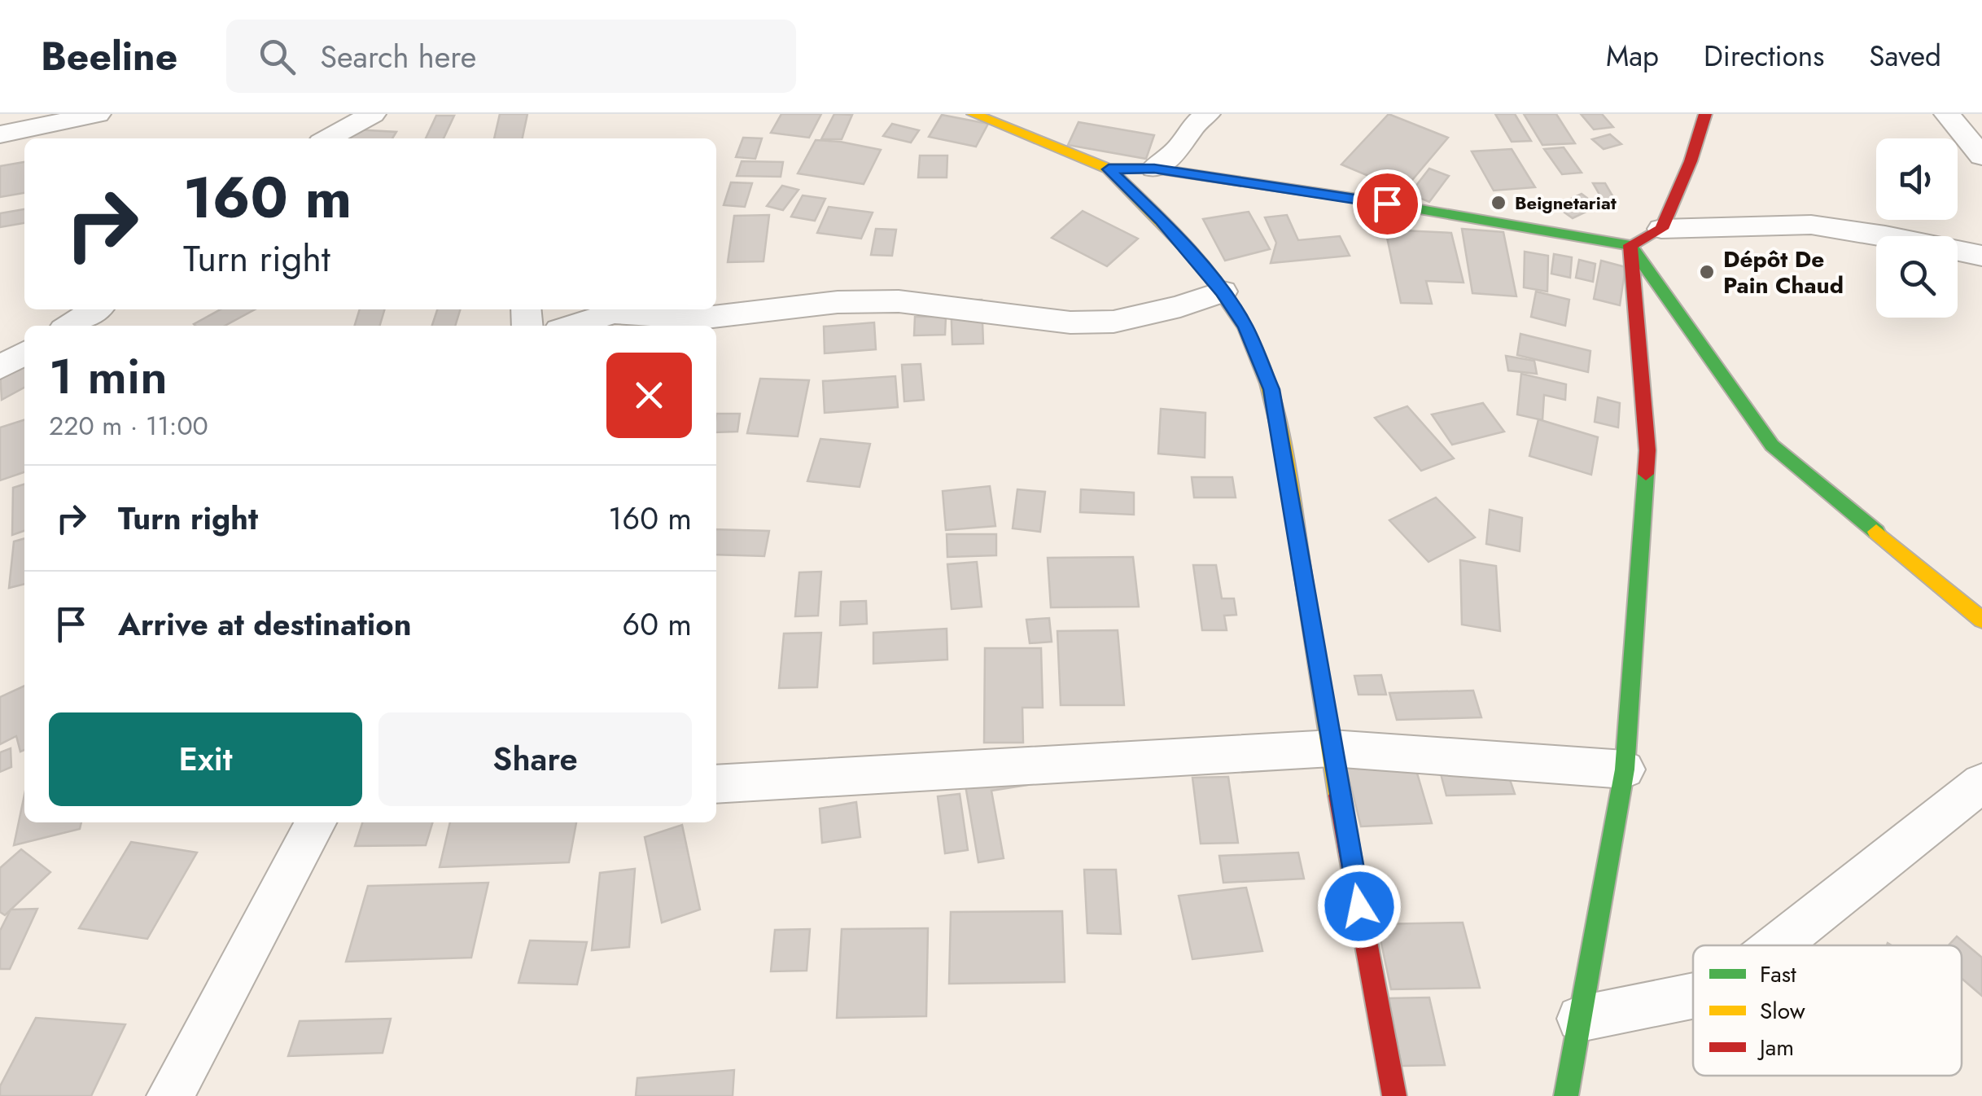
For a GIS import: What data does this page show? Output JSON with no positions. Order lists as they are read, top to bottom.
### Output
{
  "places": ["Beignetariat", "Dépôt De Pain Chaud"],
  "legend": ["Fast", "Slow", "Jam"],
  "page": {
    "header": "Beeline",
    "search": "Search here",
    "nav": ["Map", "Directions", "Saved"],
    "turn": ["160 m", "Turn right"],
    "heading": ["1 min", "220 m · 11:00"],
    "list": [
      {
        "name": "Turn right",
        "value": "160 m"
      },
      {
        "name": "Arrive at destination",
        "value": "60 m"
      }
    ],
    "buttons": ["Exit", "Share"]
  }
}
